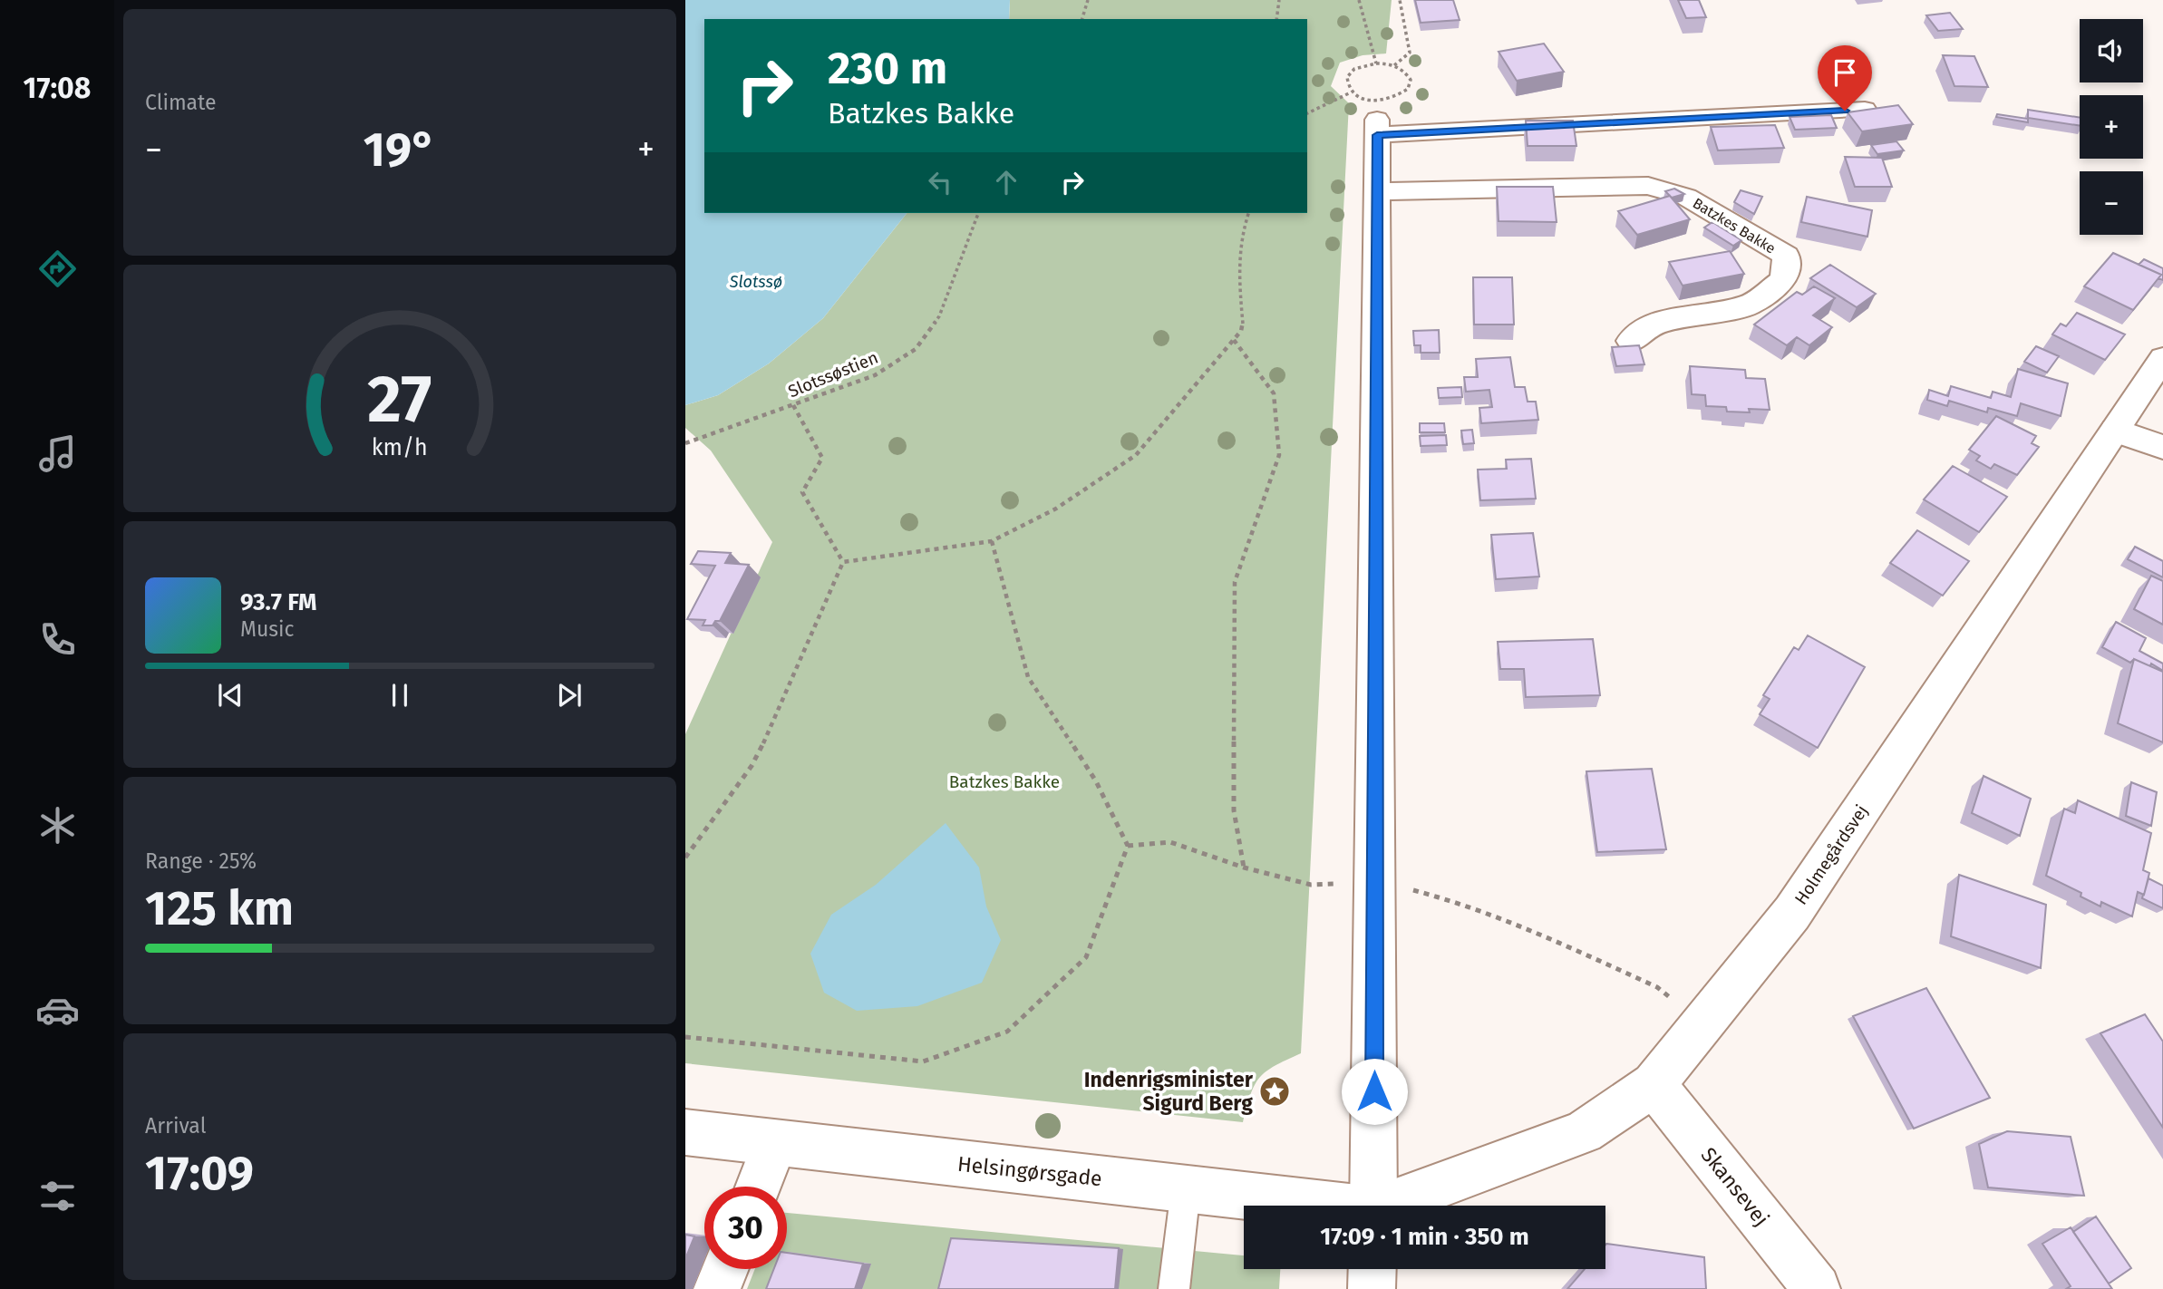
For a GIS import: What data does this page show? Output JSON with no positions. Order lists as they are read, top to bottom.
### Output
{
  "streets": {
    "street": [
      "Batzkes Bakke",
      "Holmegårdsvej",
      "Helsingørsgade",
      "Skansevej"
    ],
    "path": ["Slotssøstien"]
  },
  "crossings": [
    ["Holmegårdsvej", "Skansevej"]
  ],
  "water": ["Slotssø"],
  "parks": ["Batzkes Bakke"],
  "places": {
    "place": ["Indenrigsminister Sigurd Berg"]
  },
  "page": {
    "tabs": "17:08",
    "tile": [
      "Climate",
      ["Range · 25%", "125 km"],
      ["Arrival", "17:09"]
    ],
    "map_buttons": ["+", "−"],
    "turn": ["230 m", "Batzkes Bakke"],
    "heat": ["−", "19°", "+"],
    "song": ["93.7 FM", "Music"],
    "limit": "30",
    "trip": "17:09 · 1 min · 350 m",
    "gauge": ["27", "km/h"]
  }
}
